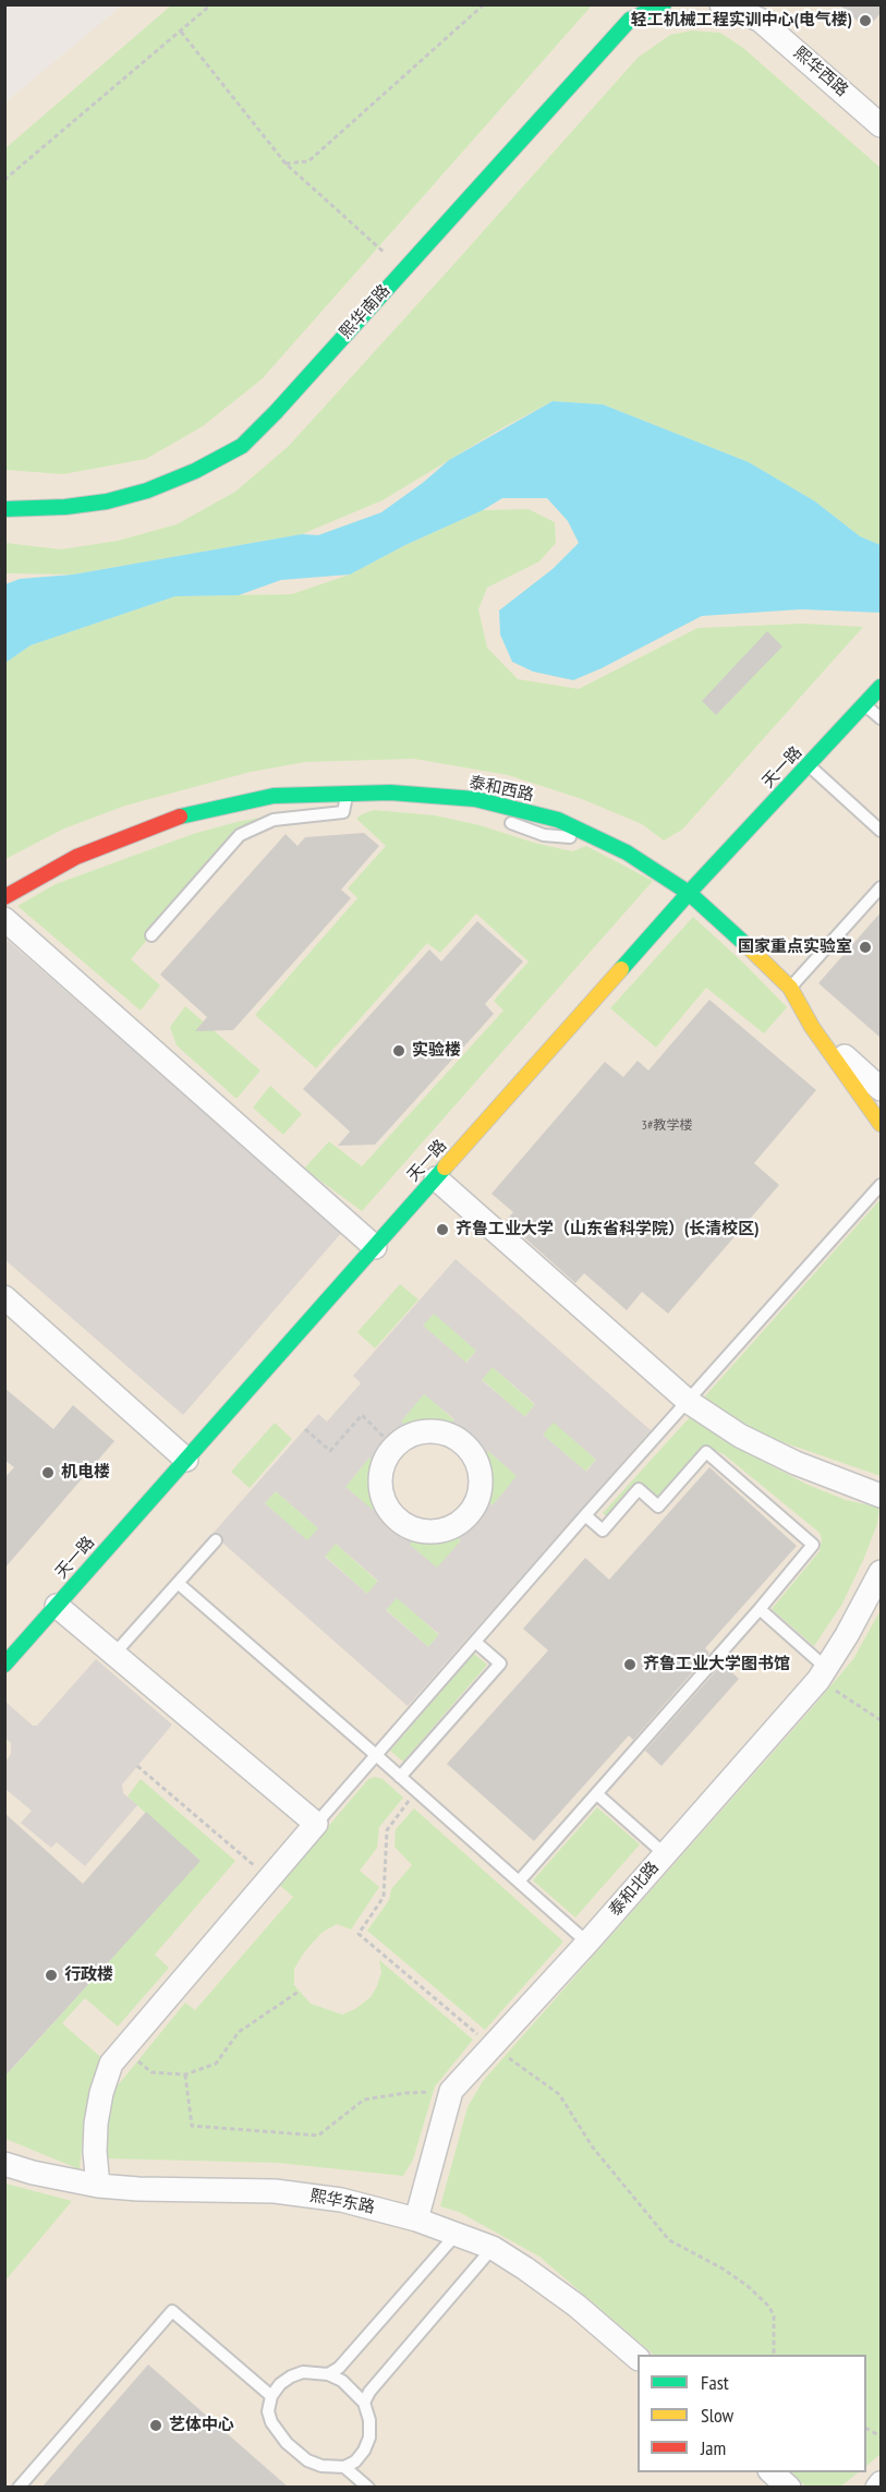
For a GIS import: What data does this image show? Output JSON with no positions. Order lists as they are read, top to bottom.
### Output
{
  "streets": {
    "street": [
      "熙华西路",
      "熙华南路",
      "天一路",
      "泰和西路",
      "泰和北路",
      "熙华东路"
    ]
  },
  "crossings": [
    ["天一路", "泰和西路"],
    ["泰和北路", "熙华东路"]
  ],
  "places": [
    "轻工机械工程实训中心(电气楼)",
    "国家重点实验室",
    "实验楼",
    "齐鲁工业大学（山东省科学院）(长清校区)",
    "机电楼",
    "齐鲁工业大学图书馆",
    "行政楼",
    "艺体中心"
  ],
  "house_numbers": ["3#教学楼"],
  "legend": ["Fast", "Slow", "Jam"]
}
